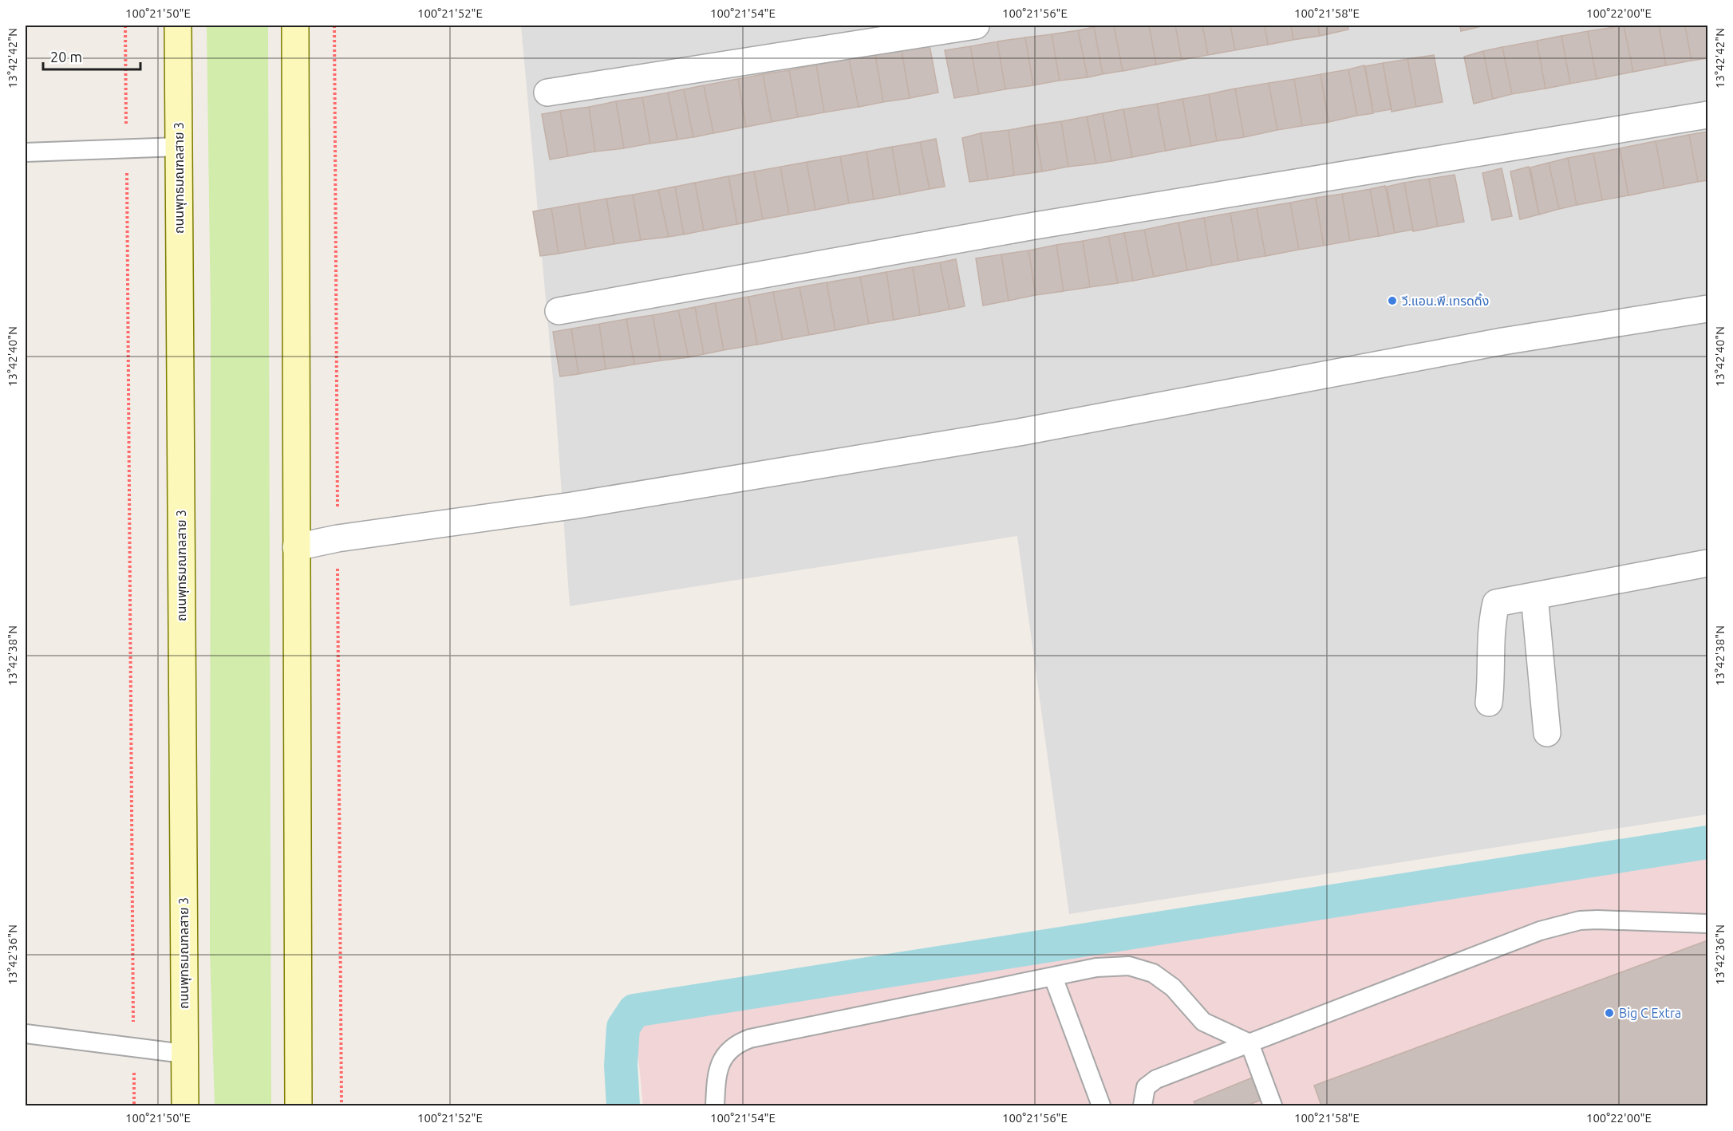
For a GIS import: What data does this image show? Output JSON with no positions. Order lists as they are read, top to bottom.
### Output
{
  "streets": {
    "main road": ["ถนนพุทธมณฑลสาย 3"]
  },
  "places": ["วี.แอน.พี.เทรดดิ้ง", "Big C Extra"],
  "scale_bar": "20 m",
  "coordinates": [
    "100°21'50\"E",
    "100°21'52\"E",
    "100°21'54\"E",
    "100°21'56\"E",
    "100°21'58\"E",
    "100°22'00\"E",
    "13°42'42\"N",
    "13°42'40\"N",
    "13°42'38\"N",
    "13°42'36\"N"
  ]
}
